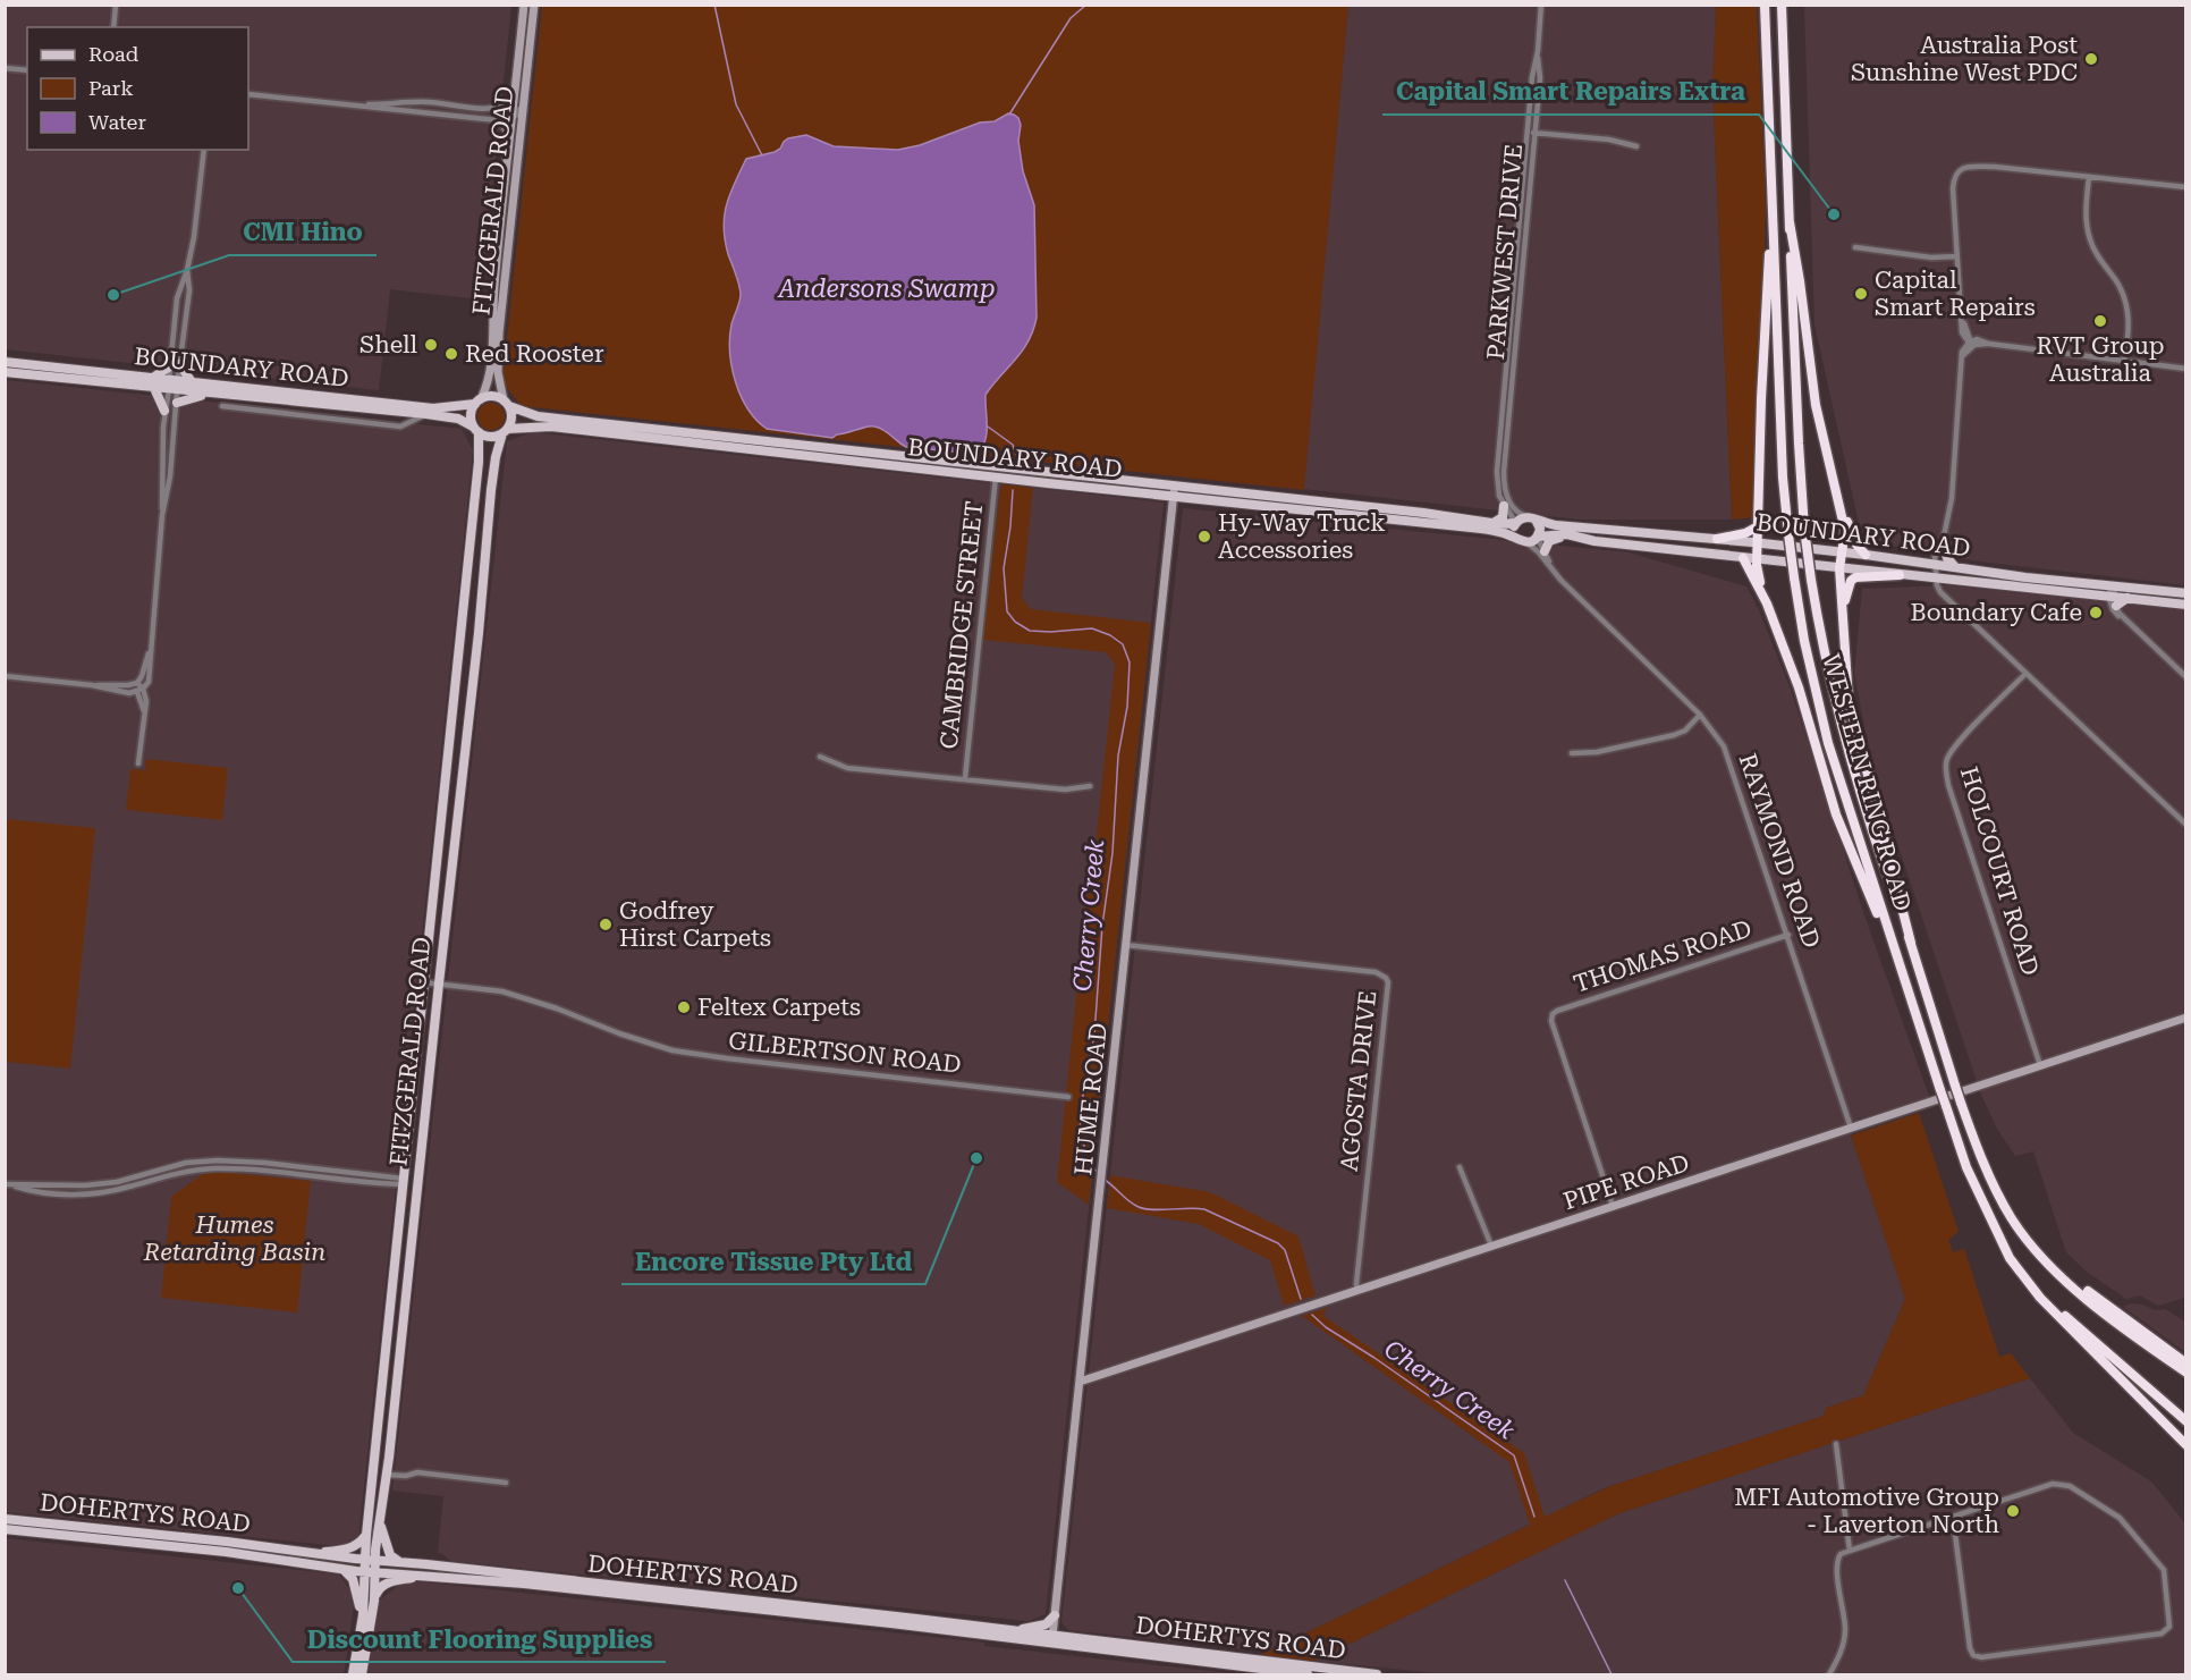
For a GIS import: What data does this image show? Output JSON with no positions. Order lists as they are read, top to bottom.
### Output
{
  "streets": {
    "highway": ["WESTERN RING ROAD"],
    "main road": ["FITZGERALD ROAD", "BOUNDARY ROAD", "DOHERTYS ROAD"],
    "street": [
      "PARKWEST DRIVE",
      "CAMBRIDGE STREET",
      "RAYMOND ROAD",
      "HOLCOURT ROAD",
      "THOMAS ROAD",
      "GILBERTSON ROAD",
      "AGOSTA DRIVE",
      "HUME ROAD",
      "PIPE ROAD"
    ]
  },
  "crossings": [
    ["FITZGERALD ROAD", "BOUNDARY ROAD"],
    ["FITZGERALD ROAD", "GILBERTSON ROAD"],
    ["FITZGERALD ROAD", "DOHERTYS ROAD"],
    ["PARKWEST DRIVE", "BOUNDARY ROAD"],
    ["PARKWEST DRIVE", "RAYMOND ROAD"],
    ["BOUNDARY ROAD", "CAMBRIDGE STREET"],
    ["BOUNDARY ROAD", "RAYMOND ROAD"],
    ["BOUNDARY ROAD", "HUME ROAD"],
    ["RAYMOND ROAD", "THOMAS ROAD"],
    ["RAYMOND ROAD", "PIPE ROAD"],
    ["HOLCOURT ROAD", "PIPE ROAD"],
    ["THOMAS ROAD", "PIPE ROAD"],
    ["AGOSTA DRIVE", "HUME ROAD"],
    ["AGOSTA DRIVE", "PIPE ROAD"],
    ["HUME ROAD", "PIPE ROAD"],
    ["HUME ROAD", "DOHERTYS ROAD"]
  ],
  "water": ["Andersons Swamp", "Cherry Creek"],
  "parks": ["Humes Retarding Basin"],
  "places": [
    "Australia Post Sunshine West PDC",
    "Capital Smart Repairs Extra",
    "Capital Smart Repairs",
    "CMI Hino",
    "RVT Group Australia",
    "Shell",
    "Red Rooster",
    "Hy-Way Truck Accessories",
    "Boundary Cafe",
    "Godfrey Hirst Carpets",
    "Feltex Carpets",
    "Encore Tissue Pty Ltd",
    "MFI Automotive Group - Laverton North",
    "Discount Flooring Supplies"
  ],
  "legend": ["Road", "Park", "Water"]
}
